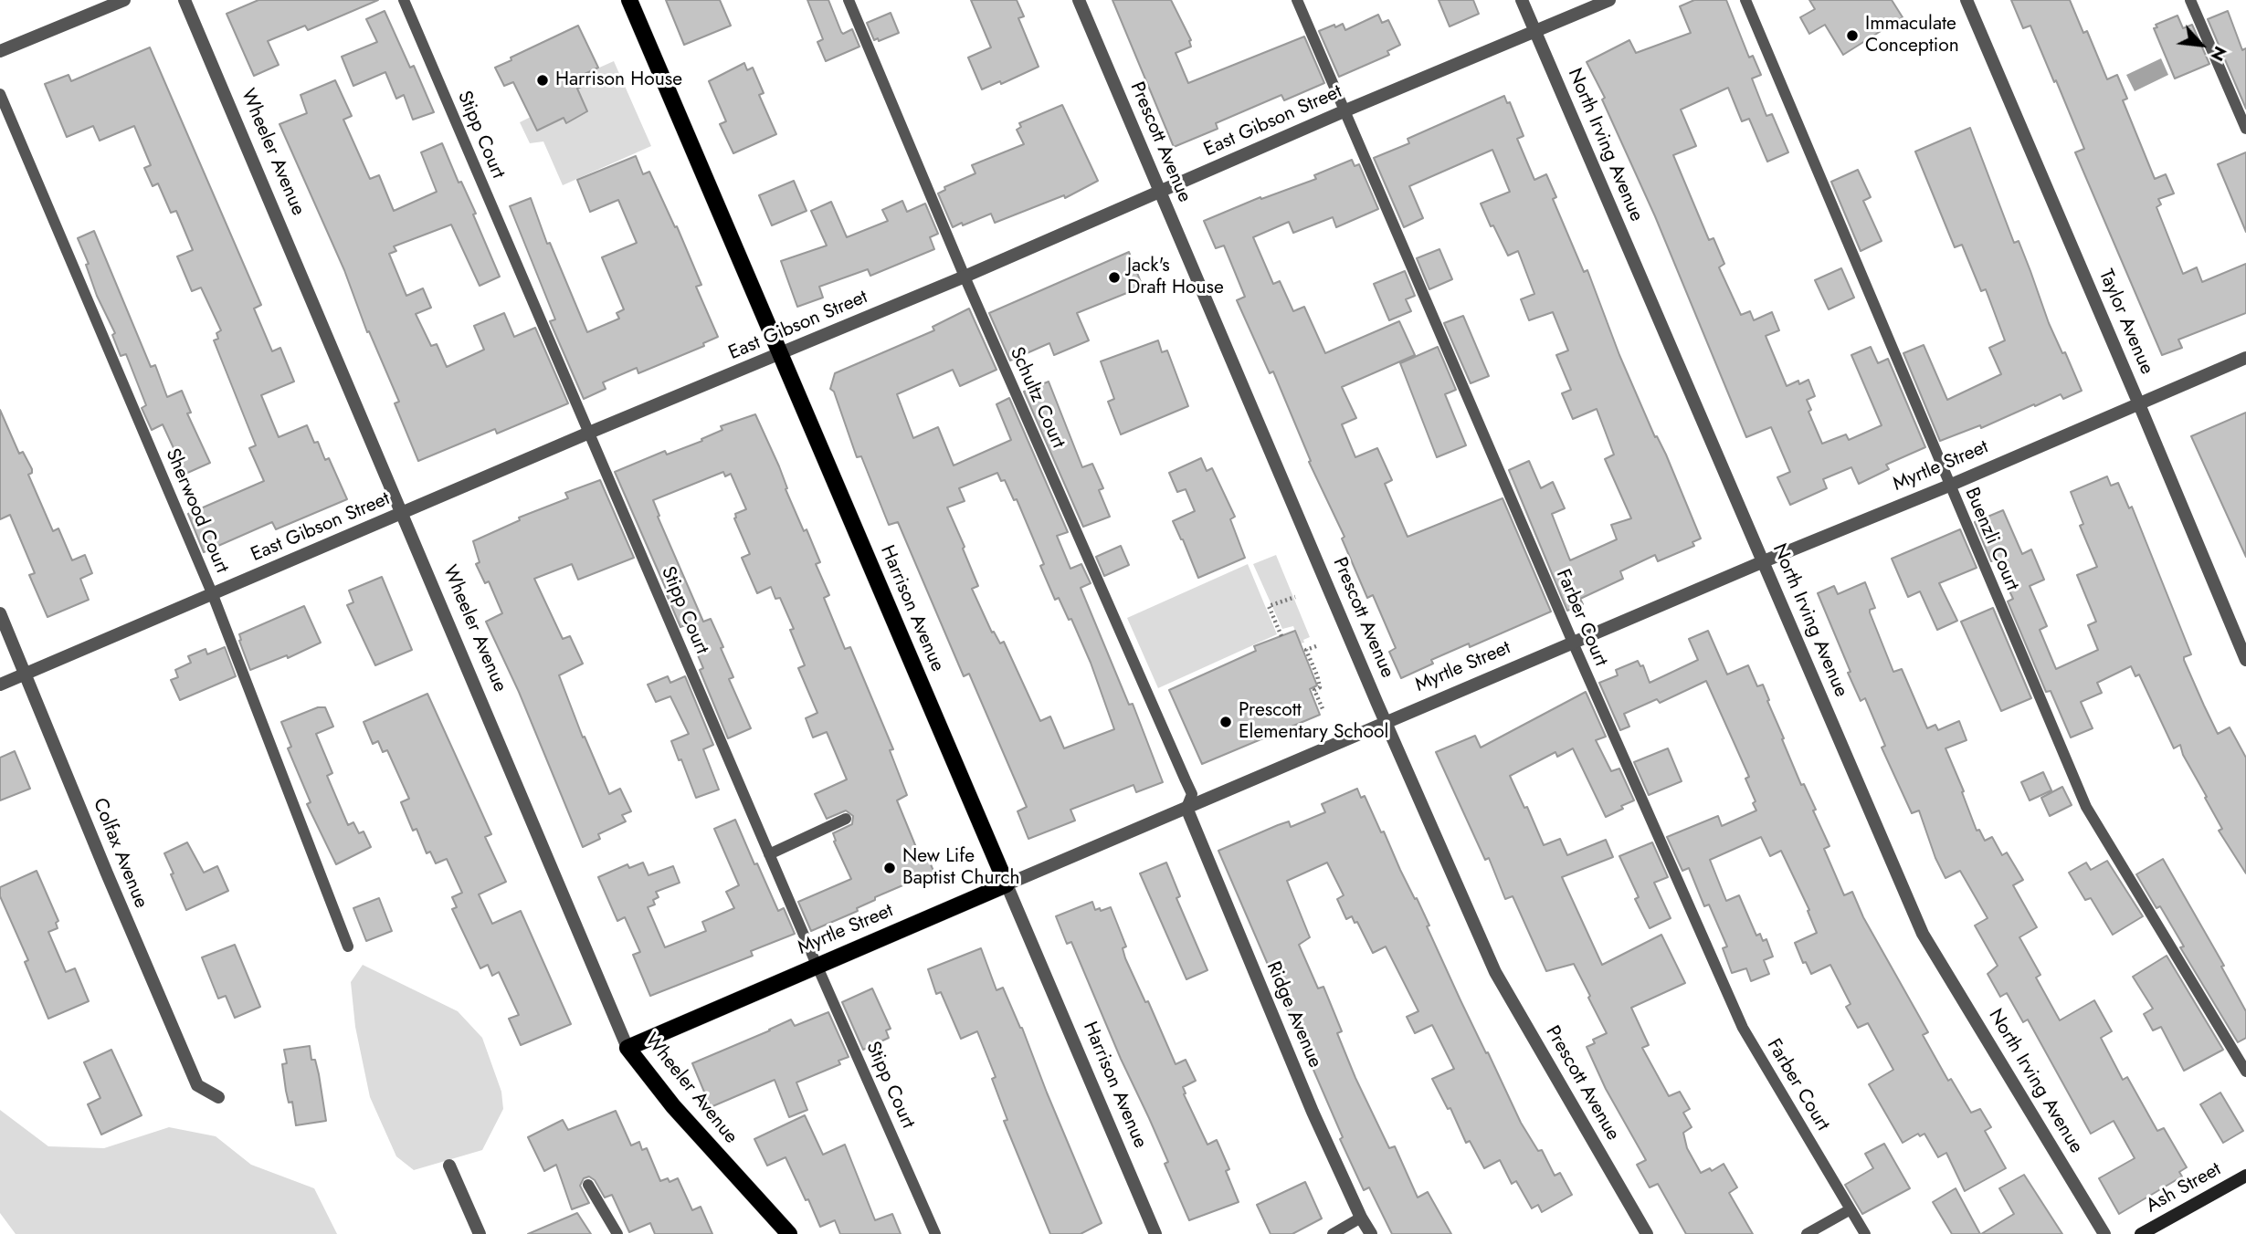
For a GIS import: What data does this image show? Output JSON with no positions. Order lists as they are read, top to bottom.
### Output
{
  "streets": {
    "main road": ["Wheeler Avenue", "Myrtle Street", "Harrison Avenue"],
    "street": [
      "East Gibson Street",
      "Prescott Avenue",
      "North Irving Avenue",
      "Taylor Avenue",
      "Colfax Avenue",
      "Ridge Avenue",
      "Ash Street"
    ],
    "lane": [
      "Stipp Court",
      "Schultz Court",
      "Sherwood Court",
      "Buenzli Court",
      "Farber Court"
    ]
  },
  "crossings": [
    ["East Gibson Street", "Stipp Court"],
    ["East Gibson Street", "Prescott Avenue"],
    ["East Gibson Street", "North Irving Avenue"],
    ["East Gibson Street", "Wheeler Avenue"],
    ["East Gibson Street", "Schultz Court"],
    ["East Gibson Street", "Sherwood Court"],
    ["East Gibson Street", "Harrison Avenue"],
    ["East Gibson Street", "Farber Court"],
    ["East Gibson Street", "Colfax Avenue"],
    ["Stipp Court", "Myrtle Street"],
    ["Prescott Avenue", "Myrtle Street"],
    ["North Irving Avenue", "Myrtle Street"],
    ["Wheeler Avenue", "Myrtle Street"],
    ["Taylor Avenue", "Myrtle Street"],
    ["Schultz Court", "Myrtle Street"],
    ["Schultz Court", "Ridge Avenue"],
    ["Myrtle Street", "Buenzli Court"],
    ["Myrtle Street", "Harrison Avenue"],
    ["Myrtle Street", "Farber Court"],
    ["Myrtle Street", "Ridge Avenue"]
  ],
  "places": [
    "Immaculate Conception",
    "Harrison House",
    "Jack's Draft House",
    "Prescott Elementary School",
    "New Life Baptist Church"
  ],
  "north": "bottom right"
}
